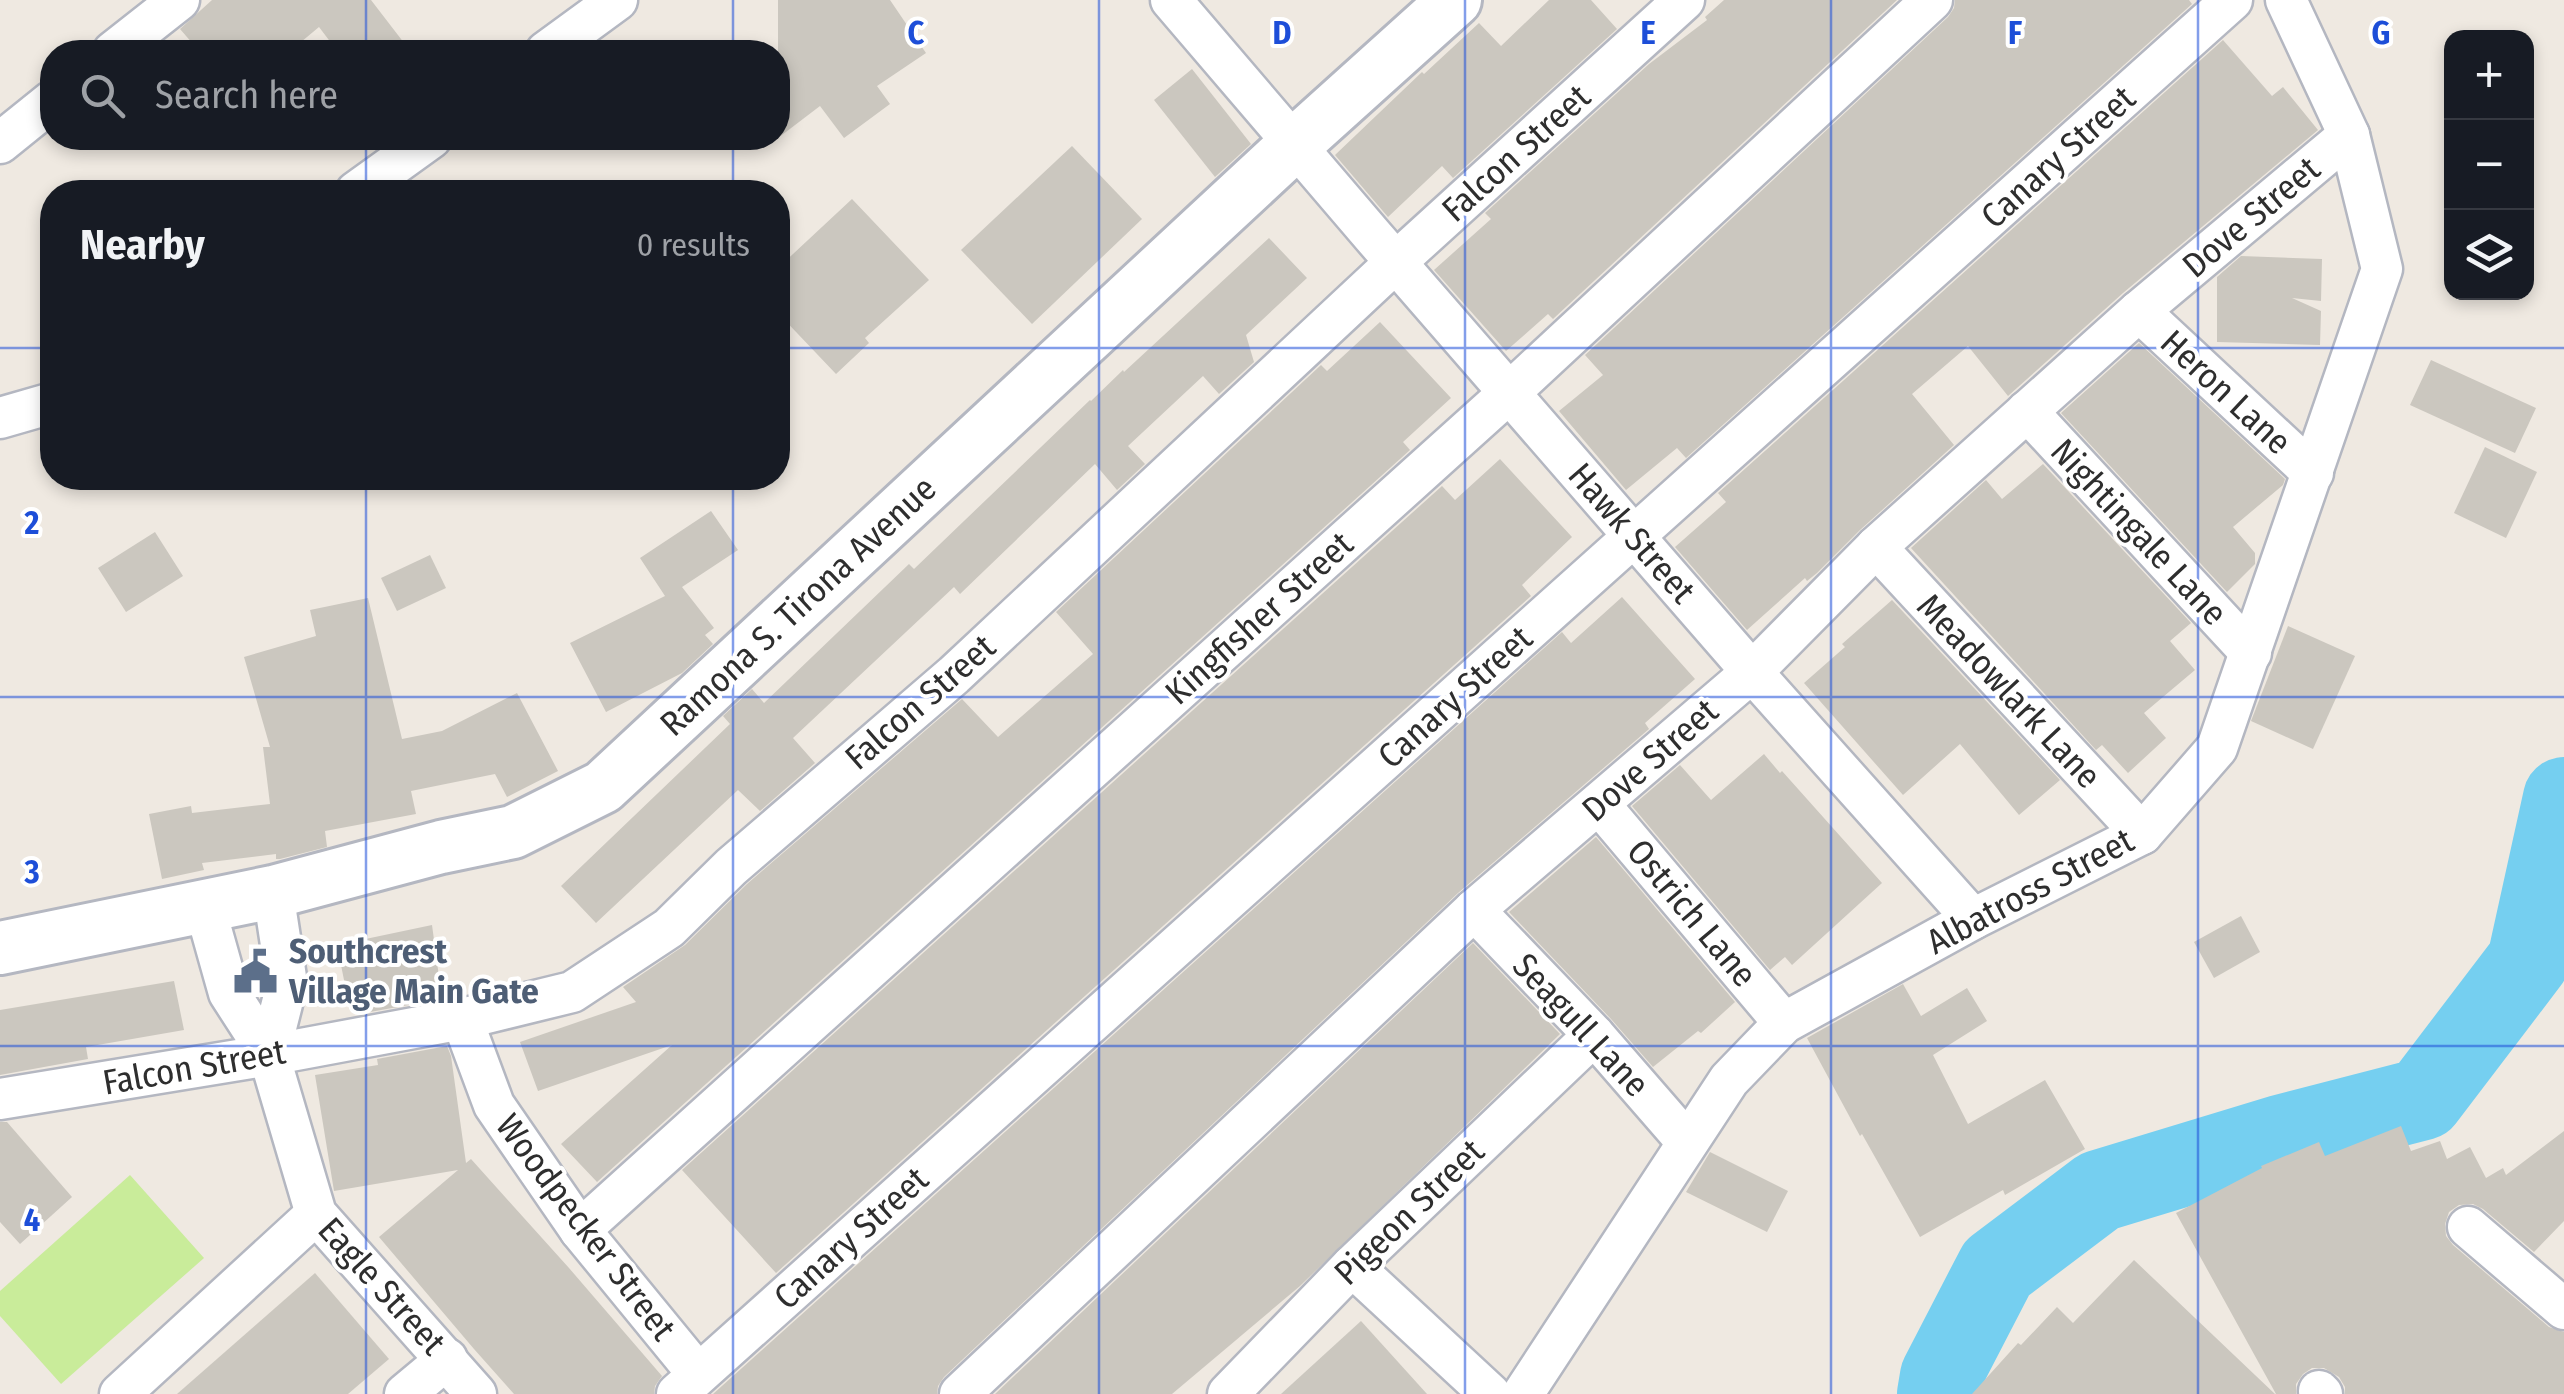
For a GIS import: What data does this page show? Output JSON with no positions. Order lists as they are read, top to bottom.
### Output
{
  "streets": {
    "street": [
      "Falcon Street",
      "Canary Street",
      "Dove Street",
      "Heron Lane",
      "Nightingale Lane",
      "Hawk Street",
      "Ramona S. Tirona Avenue",
      "Kingfisher Street",
      "Meadowlark Lane",
      "Albatross Street",
      "Ostrich Lane",
      "Seagull Lane",
      "Pigeon Street",
      "Woodpecker Street",
      "Eagle Street"
    ]
  },
  "crossings": [
    ["Falcon Street", "Hawk Street"],
    ["Falcon Street", "Woodpecker Street"],
    ["Falcon Street", "Eagle Street"],
    ["Canary Street", "Hawk Street"],
    ["Canary Street", "Woodpecker Street"],
    ["Dove Street", "Heron Lane"],
    ["Dove Street", "Nightingale Lane"],
    ["Dove Street", "Hawk Street"],
    ["Dove Street", "Meadowlark Lane"],
    ["Dove Street", "Albatross Street"],
    ["Dove Street", "Ostrich Lane"],
    ["Dove Street", "Seagull Lane"],
    ["Heron Lane", "Albatross Street"],
    ["Nightingale Lane", "Albatross Street"],
    ["Hawk Street", "Ramona S. Tirona Avenue"],
    ["Hawk Street", "Kingfisher Street"],
    ["Hawk Street", "Albatross Street"],
    ["Ramona S. Tirona Avenue", "Eagle Street"],
    ["Kingfisher Street", "Woodpecker Street"],
    ["Meadowlark Lane", "Albatross Street"],
    ["Albatross Street", "Ostrich Lane"],
    ["Albatross Street", "Seagull Lane"],
    ["Seagull Lane", "Pigeon Street"]
  ],
  "places": {
    "public building": ["Southcrest Village Main Gate"]
  },
  "page": {
    "map_buttons": ["+", "−"],
    "search": "Search here",
    "heading": ["Nearby", "0 results"]
  },
  "grid": {
    "columns": [
      "C",
      "D",
      "E",
      "F",
      "G"
    ],
    "rows": ["2", "3", "4"]
  }
}
